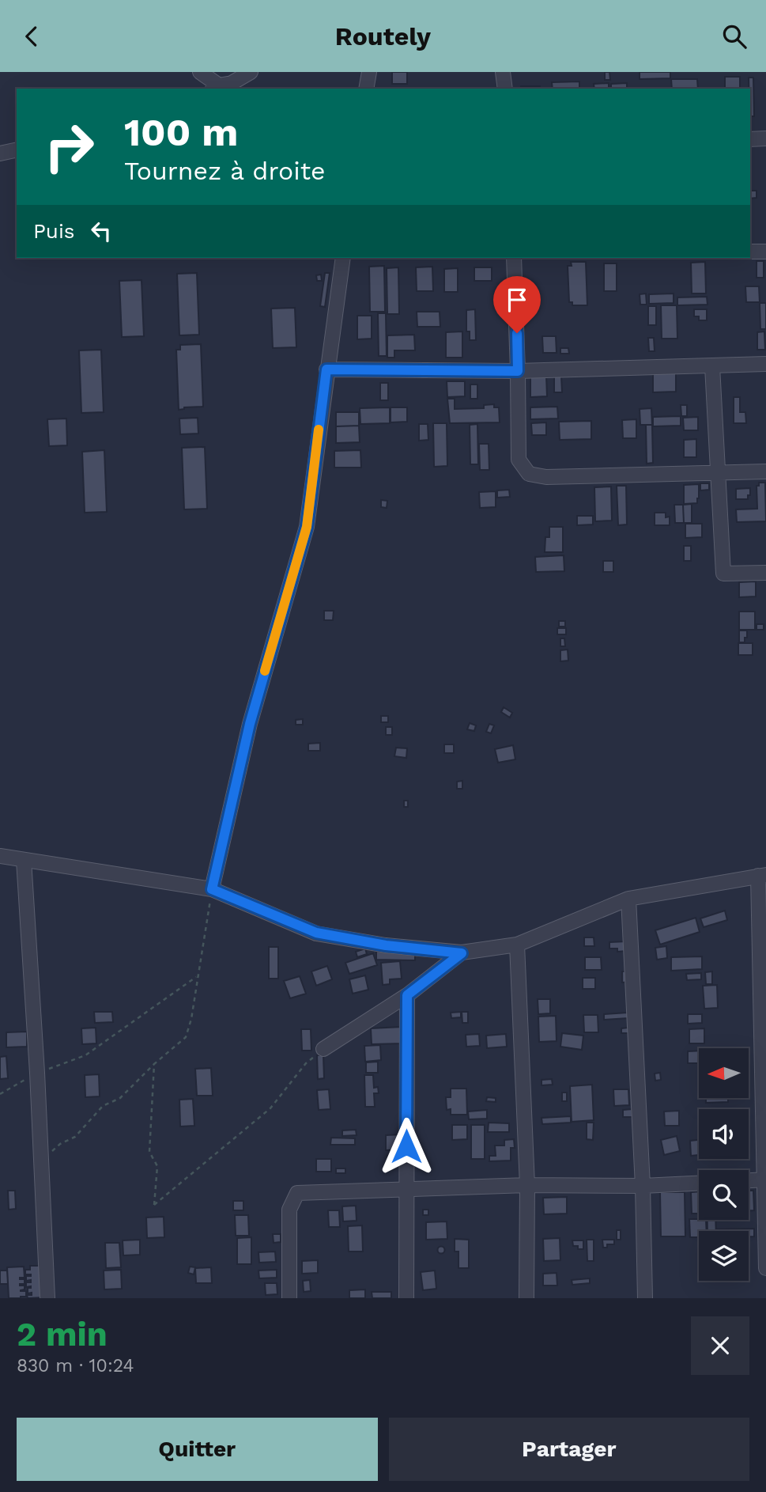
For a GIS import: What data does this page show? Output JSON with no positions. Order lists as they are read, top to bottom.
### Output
{
  "north": "left",
  "page": {
    "header": "Routely",
    "turn": ["100 m", "Tournez à droite"],
    "then": "Puis",
    "heading": ["2 min", "830 m · 10:24"],
    "buttons": ["Quitter", "Partager"]
  }
}
